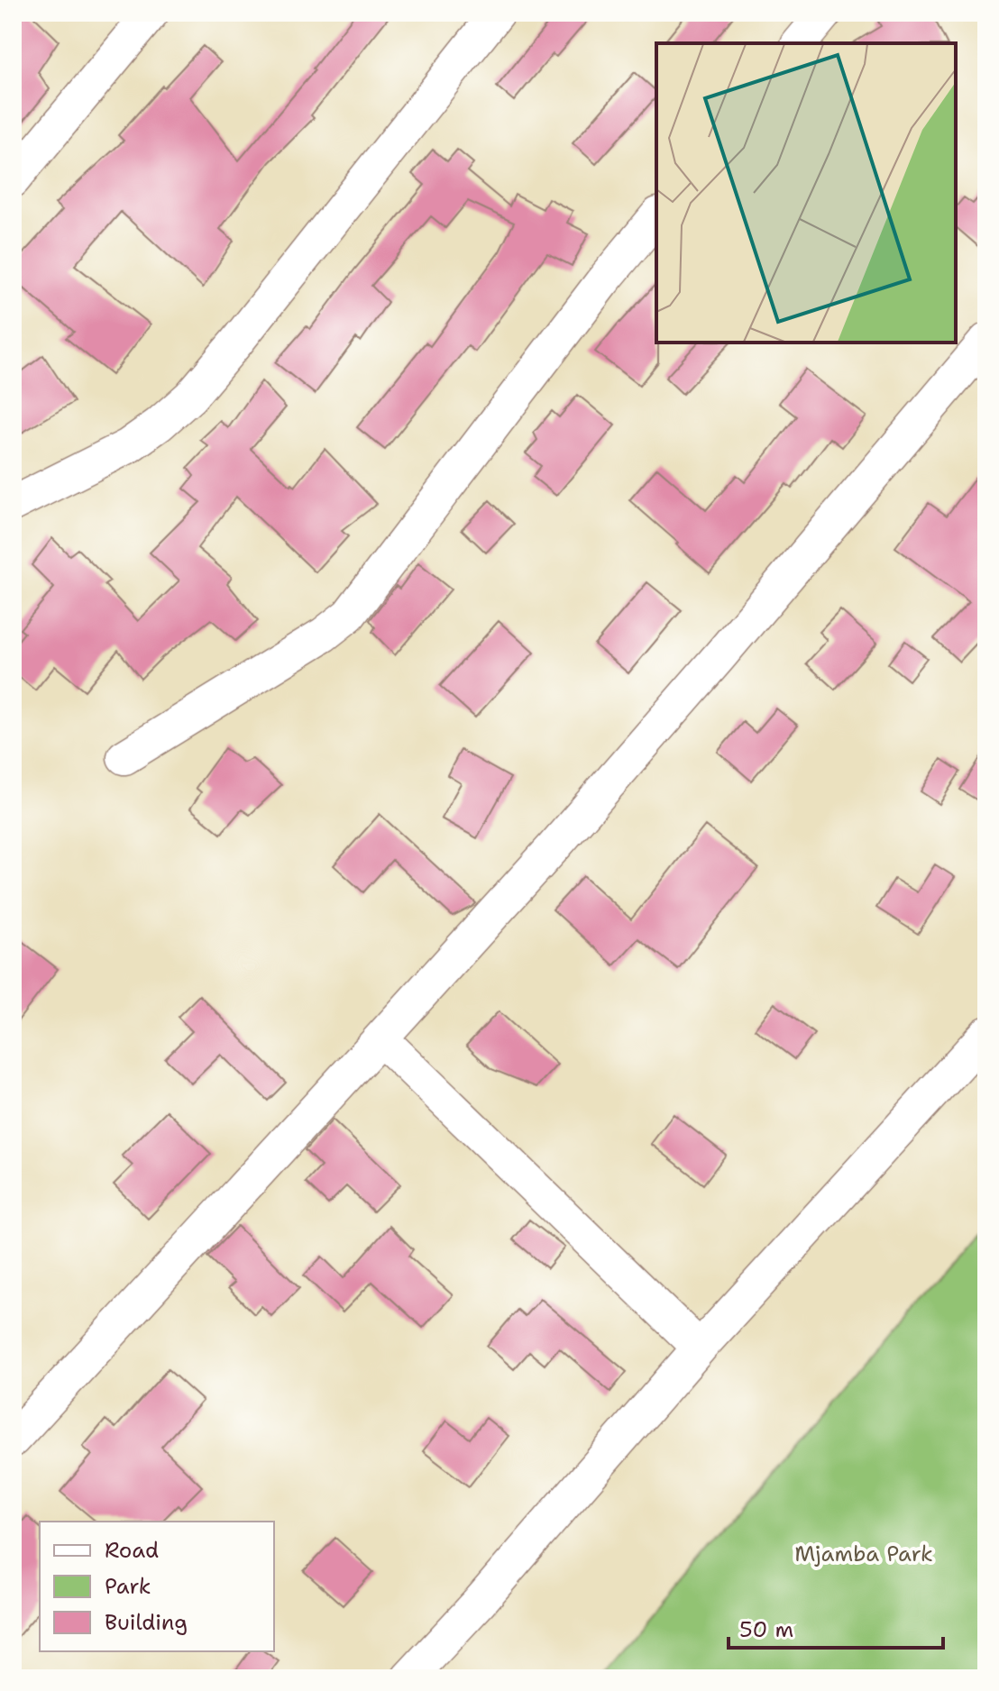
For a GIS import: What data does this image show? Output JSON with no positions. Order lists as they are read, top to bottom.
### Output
{
  "parks": ["Mjamba Park"],
  "legend": ["Road", "Park", "Building"],
  "scale_bar": "50 m"
}
